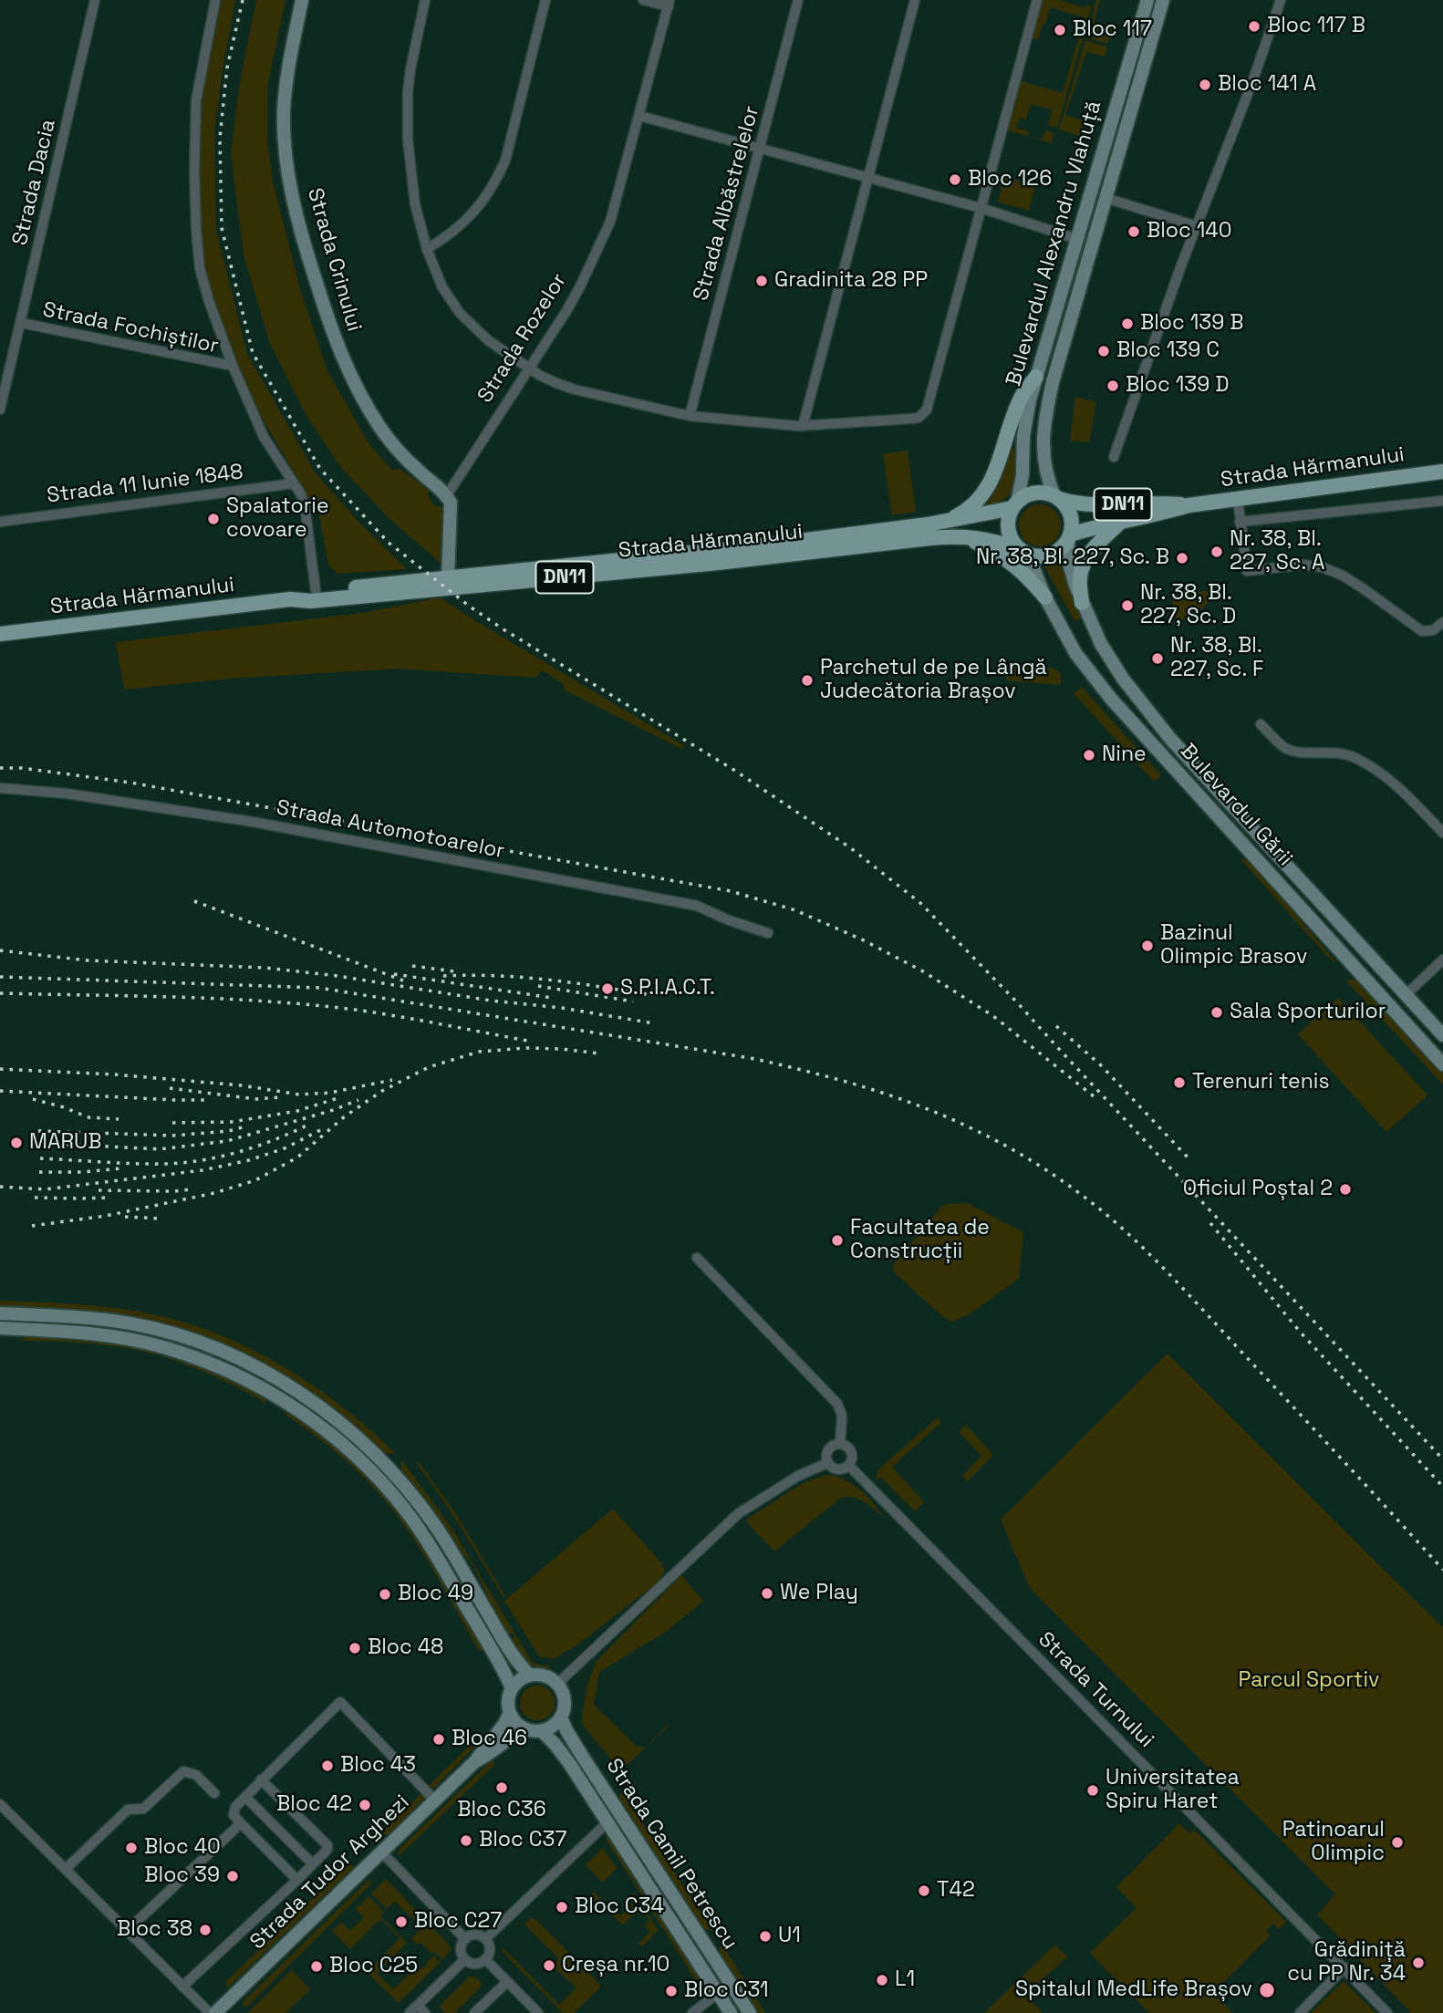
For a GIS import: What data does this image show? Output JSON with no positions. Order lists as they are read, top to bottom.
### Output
{
  "streets": {
    "main road": ["Strada Hărmanului", "DN11"],
    "street": [
      "Strada Dacia",
      "Strada Albăstrelelor",
      "Bulevardul Alexandru Vlahuță",
      "Strada Crinului",
      "Strada Fochiștilor",
      "Strada Rozelor",
      "Strada 11 Iunie 1848",
      "Bulevardul Gării",
      "Strada Automotoarelor",
      "Strada Turnului",
      "Strada Camil Petrescu",
      "Strada Tudor Arghezi"
    ]
  },
  "crossings": [
    ["Strada Dacia", "Strada Fochiștilor"],
    ["Bulevardul Alexandru Vlahuță", "Strada Hărmanului"],
    ["Bulevardul Alexandru Vlahuță", "Bulevardul Gării"],
    ["Strada Crinului", "Strada Rozelor"],
    ["Strada Hărmanului", "Bulevardul Gării"],
    ["Strada Camil Petrescu", "Strada Tudor Arghezi"]
  ],
  "parks": ["Parcul Sportiv"],
  "places": [
    "Bloc 117 B",
    "Bloc 117",
    "Bloc 141 A",
    "Bloc 126",
    "Bloc 140",
    "Gradinita 28 PP",
    "Bloc 139 B",
    "Bloc 139 C",
    "Bloc 139 D",
    "Spalatorie covoare",
    "Nr. 38, Bl. 227, Sc. A",
    "Nr. 38, Bl. 227, Sc. B",
    "Nr. 38, Bl. 227, Sc. D",
    "Nr. 38, Bl. 227, Sc. F",
    "Parchetul de pe Lângă Judecătoria Brașov",
    "Nine",
    "Bazinul Olimpic Brasov",
    "S.P.I.A.C.T.",
    "Sala Sporturilor",
    "Terenuri tenis",
    "MARUB",
    "Oficiul Poștal 2",
    "Facultatea de Construcții",
    "We Play",
    "Bloc 49",
    "Bloc 48",
    "Bloc 46",
    "Bloc 43",
    "Bloc C36",
    "Universitatea Spiru Haret",
    "Bloc 42",
    "Bloc C37",
    "Patinoarul Olimpic",
    "Bloc 40",
    "Bloc 39",
    "T42",
    "Bloc C34",
    "Bloc C27",
    "Bloc 38",
    "U1",
    "Grădiniță cu PP Nr. 34",
    "Creșa nr.10",
    "Bloc C25",
    "L1",
    "Spitalul MedLife Brașov",
    "Bloc C31"
  ]
}
